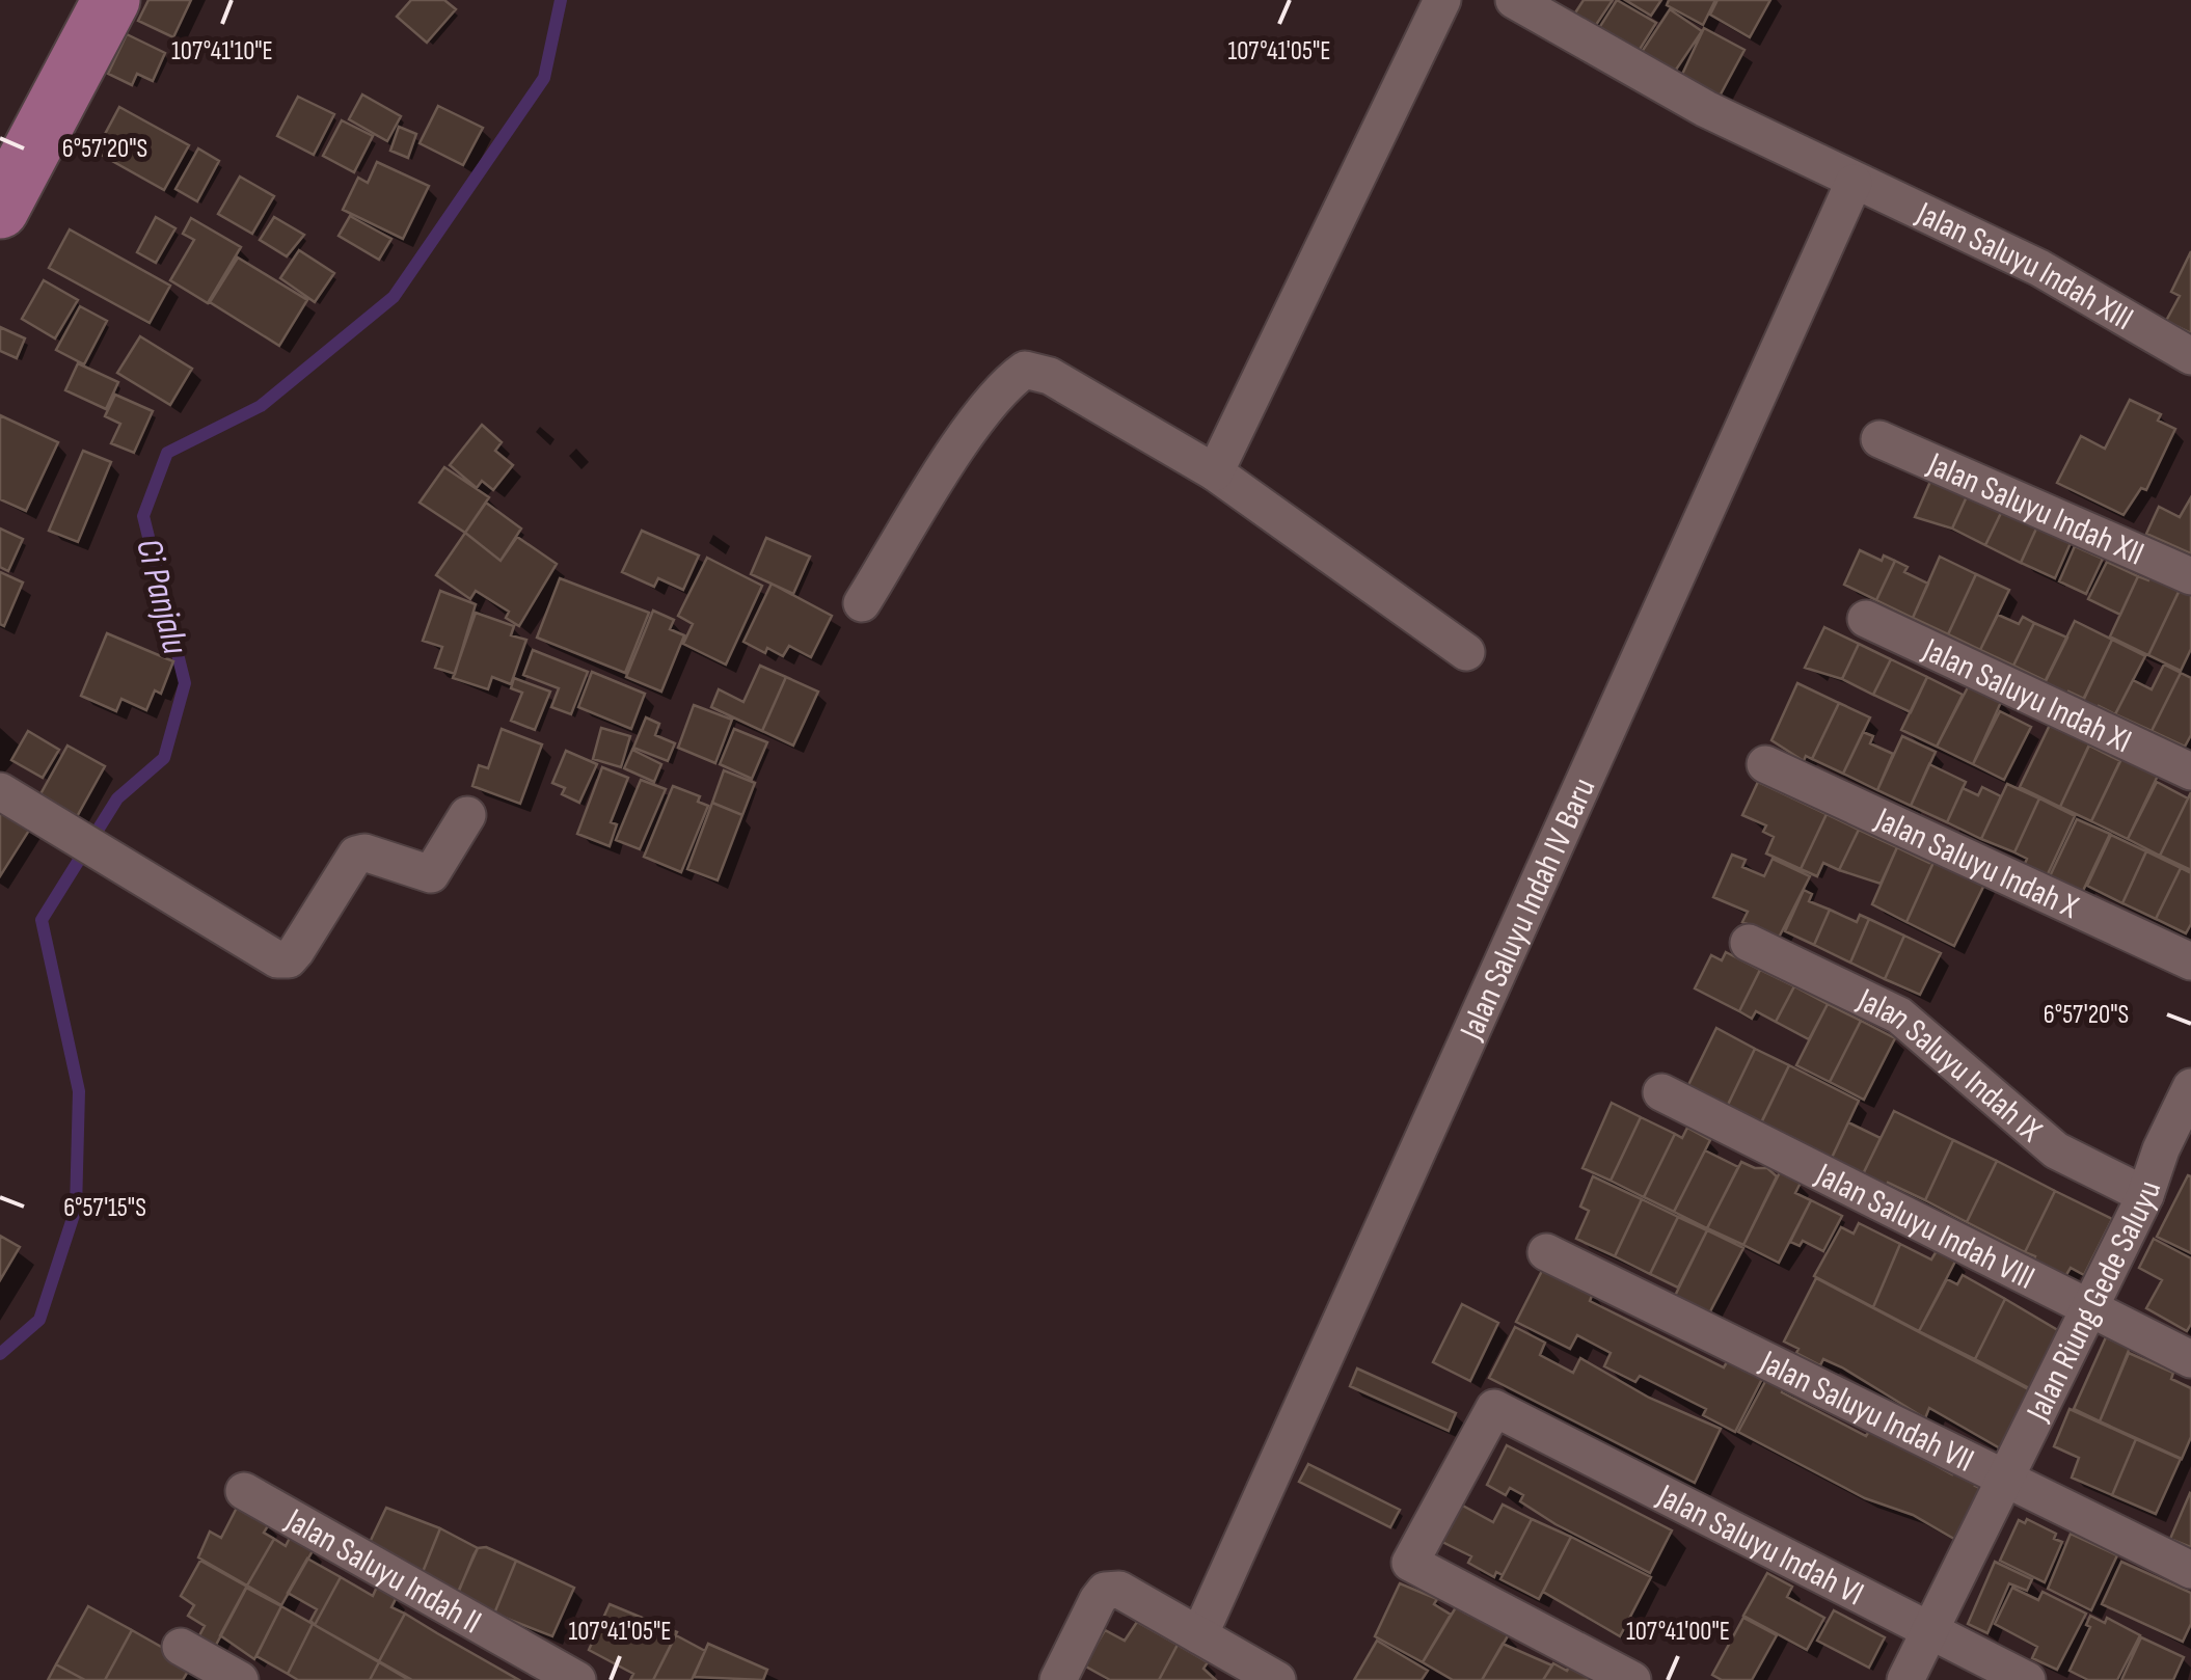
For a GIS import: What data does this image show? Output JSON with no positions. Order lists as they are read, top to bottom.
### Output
{
  "streets": {
    "street": [
      "Jalan Saluyu Indah XIII",
      "Jalan Saluyu Indah XII",
      "Jalan Saluyu Indah XI",
      "Jalan Saluyu Indah X",
      "Jalan Saluyu Indah IV Baru",
      "Jalan Saluyu Indah IX",
      "Jalan Saluyu Indah VIII",
      "Jalan Riung Gede Saluyu",
      "Jalan Saluyu Indah VII",
      "Jalan Saluyu Indah VI",
      "Jalan Saluyu Indah II"
    ]
  },
  "crossings": [
    ["Jalan Saluyu Indah XIII", "Jalan Saluyu Indah IV Baru"],
    ["Jalan Saluyu Indah IX", "Jalan Riung Gede Saluyu"],
    ["Jalan Saluyu Indah VIII", "Jalan Riung Gede Saluyu"],
    ["Jalan Riung Gede Saluyu", "Jalan Saluyu Indah VII"],
    ["Jalan Riung Gede Saluyu", "Jalan Saluyu Indah VI"]
  ],
  "water": ["Ci Panjalu"],
  "coordinates": [
    "107°41'10\"E",
    "107°41'05\"E",
    "6°57'20\"S",
    "6°57'15\"S",
    "107°41'00\"E"
  ]
}
